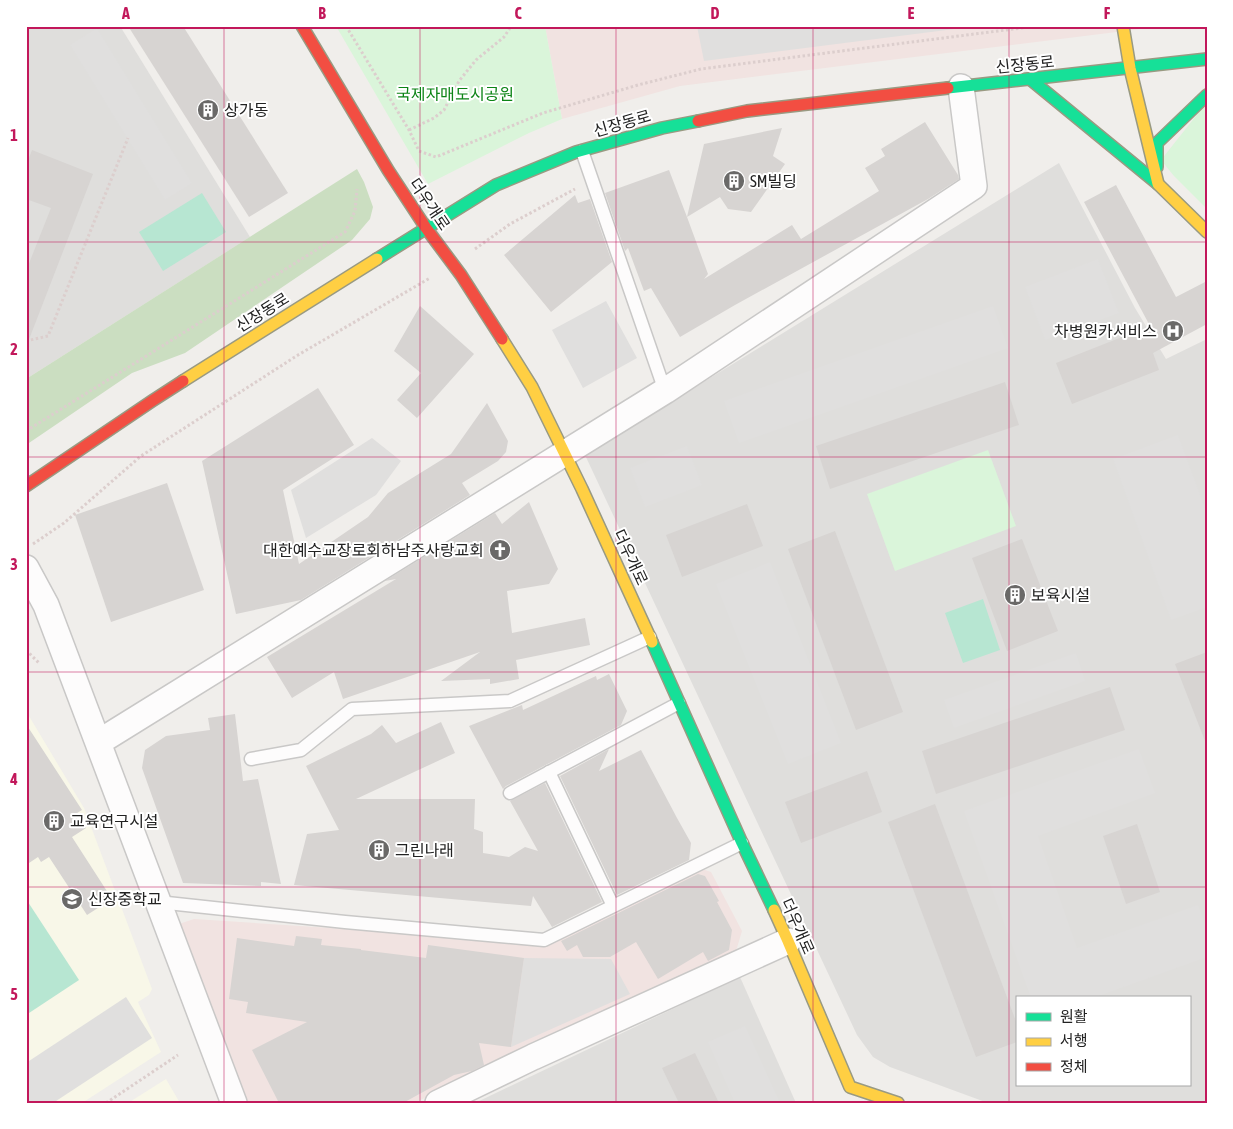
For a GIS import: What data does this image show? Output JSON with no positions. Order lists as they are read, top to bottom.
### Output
{
  "streets": {
    "street": ["신장동로", "더우개로"]
  },
  "crossings": [
    ["신장동로", "더우개로"]
  ],
  "parks": ["국제자매도시공원"],
  "places": {
    "building": [
      "상가동",
      "SM빌딩",
      "보육시설",
      "교육연구시설",
      "그린나래"
    ],
    "hospital": ["차병원카서비스"],
    "church": ["대한예수교장로회하남주사랑교회"],
    "school or university": ["신장중학교"]
  },
  "legend": ["원활", "서행", "정체"],
  "grid": {
    "columns": [
      "A",
      "B",
      "C",
      "D",
      "E",
      "F"
    ],
    "rows": [
      "1",
      "2",
      "3",
      "4",
      "5"
    ]
  }
}
